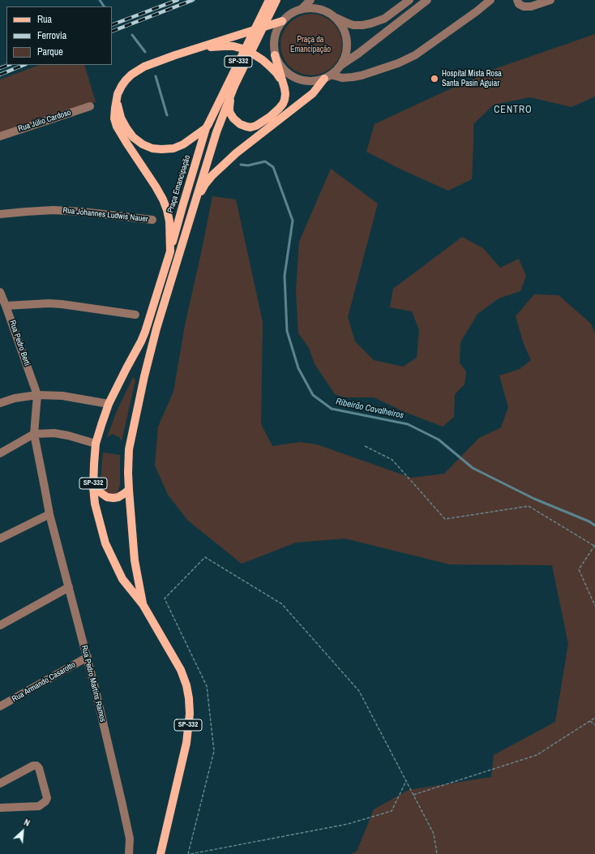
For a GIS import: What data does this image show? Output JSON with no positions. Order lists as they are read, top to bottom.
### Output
{
  "streets": {
    "main road": ["SP-332", "Praça Emancipação"],
    "street": [
      "Rua Júlio Cardoso",
      "Rua Johannes Ludwis Nauer",
      "Rua Pedro Berti",
      "Rua Armando Casarotto",
      "Rua Pedro Martins Ramos"
    ]
  },
  "crossings": [
    ["SP-332", "Praça Emancipação"],
    ["Rua Pedro Berti", "Rua Pedro Martins Ramos"],
    ["Rua Armando Casarotto", "Rua Pedro Martins Ramos"]
  ],
  "districts": ["CENTRO"],
  "water": ["Ribeirão Cavalheiros"],
  "parks": ["Praça da Emancipação"],
  "places": ["Hospital Mista Rosa Santa Pasin Aguiar"],
  "legend": ["Rua", "Ferrovia", "Parque"],
  "north": "top right"
}
